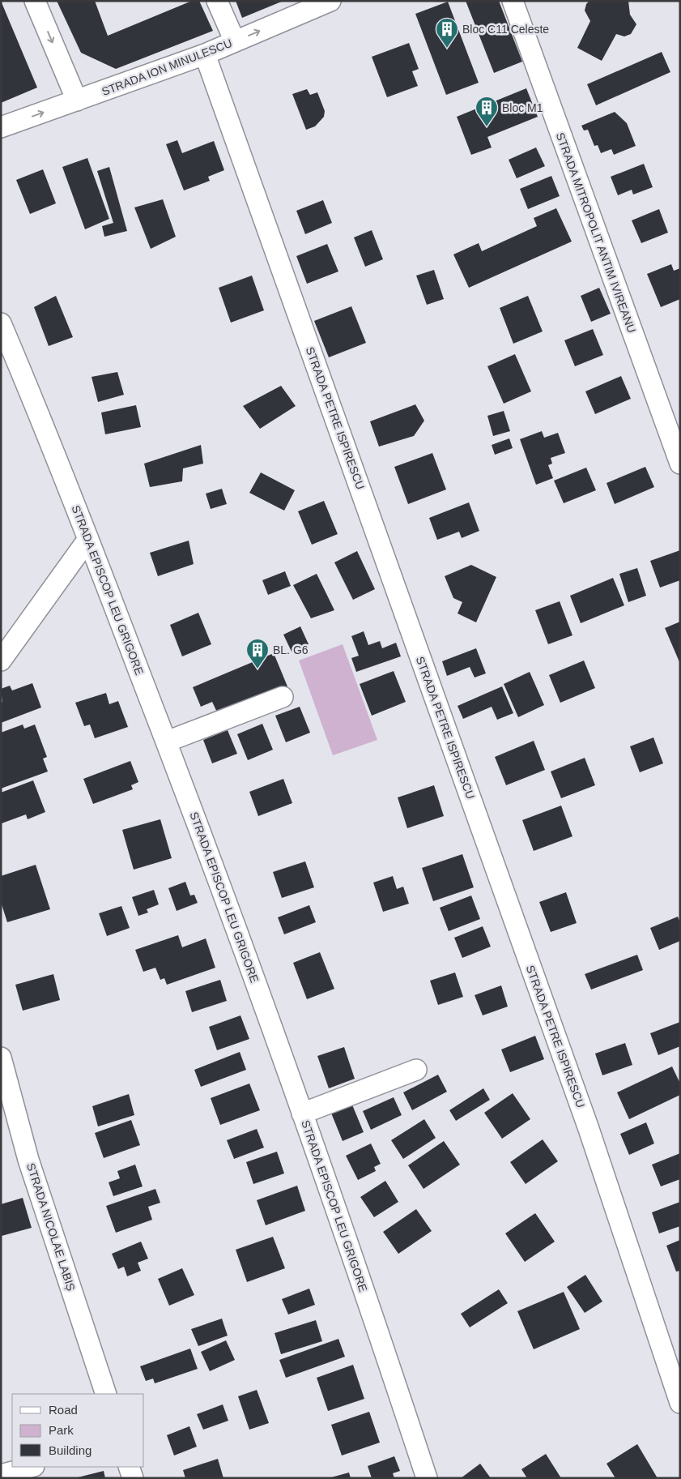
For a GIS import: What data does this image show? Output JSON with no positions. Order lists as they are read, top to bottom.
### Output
{
  "streets": {
    "street": [
      "STRADA ION MINULESCU",
      "STRADA MITROPOLIT ANTIM IVIREANU",
      "STRADA PETRE ISPIRESCU",
      "STRADA EPISCOP LEU GRIGORE",
      "STRADA NICOLAE LABIȘ"
    ]
  },
  "crossings": [
    ["STRADA ION MINULESCU", "STRADA PETRE ISPIRESCU"]
  ],
  "one_way": ["STRADA ION MINULESCU"],
  "places": {
    "building": ["Bloc C11 Celeste", "Bloc M1", "BL. G6"]
  },
  "legend": ["Road", "Park", "Building"]
}
